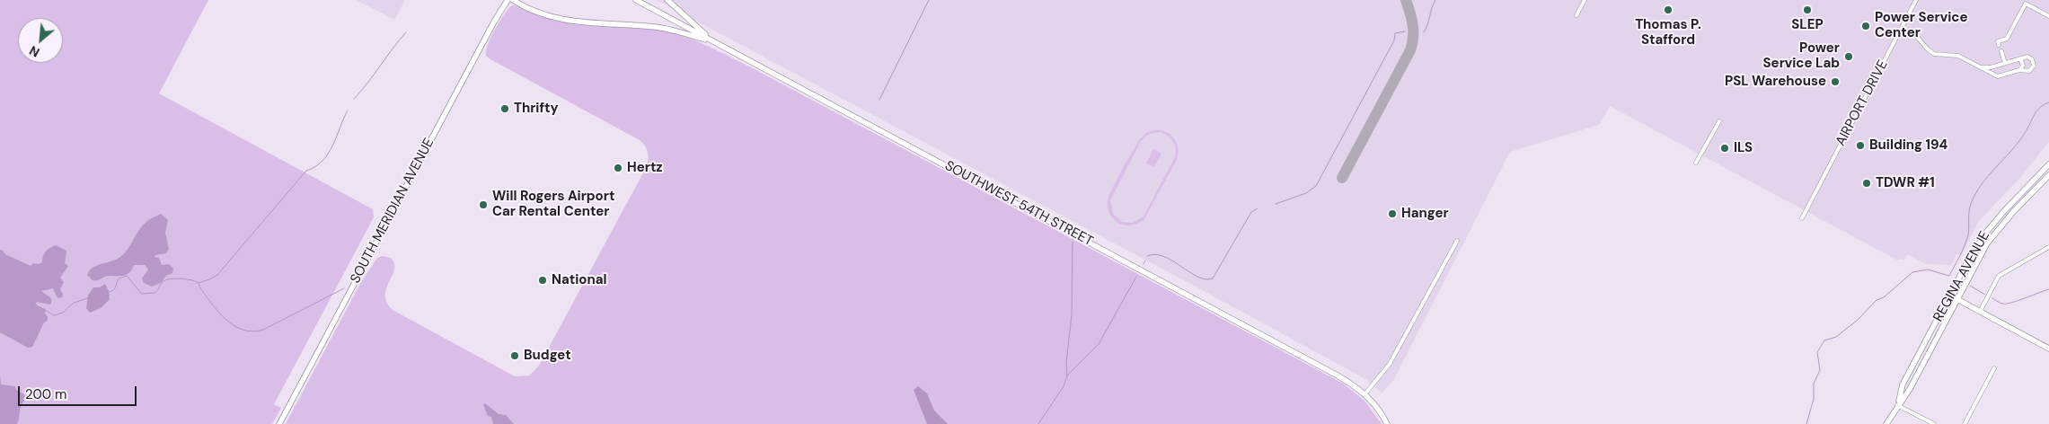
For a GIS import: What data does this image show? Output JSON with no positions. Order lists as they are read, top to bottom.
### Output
{
  "streets": {
    "main road": ["SOUTHWEST 54TH STREET", "SOUTH MERIDIAN AVENUE", "REGINA AVENUE"],
    "street": ["AIRPORT DRIVE"]
  },
  "places": [
    "Thomas P. Stafford",
    "SLEP",
    "Power Service Center",
    "Power Service Lab",
    "PSL Warehouse",
    "Thrifty",
    "Building 194",
    "ILS",
    "Hertz",
    "TDWR #1",
    "Will Rogers Airport Car Rental Center",
    "Hanger",
    "National",
    "Budget"
  ],
  "scale_bar": "200 m",
  "north": "bottom left"
}
